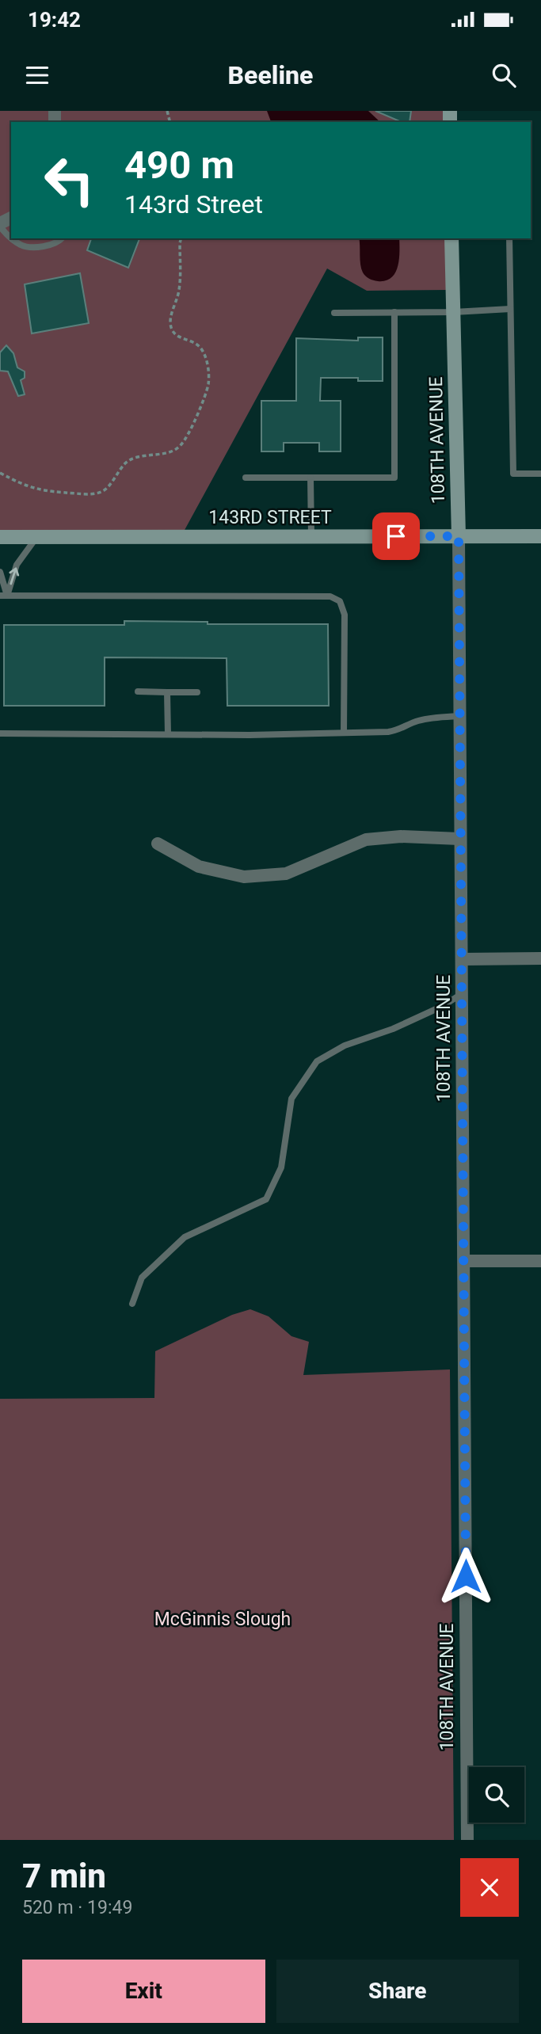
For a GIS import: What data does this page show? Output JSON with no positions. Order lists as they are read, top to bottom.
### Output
{
  "streets": {
    "main road": ["108TH AVENUE", "143RD STREET"]
  },
  "crossings": [
    ["108TH AVENUE", "143RD STREET"]
  ],
  "parks": ["McGinnis Slough"],
  "page": {
    "status": "19:42",
    "header": "Beeline",
    "turn": ["490 m", "143rd Street"],
    "heading": ["7 min", "520 m · 19:49"],
    "buttons": ["Exit", "Share"]
  }
}
